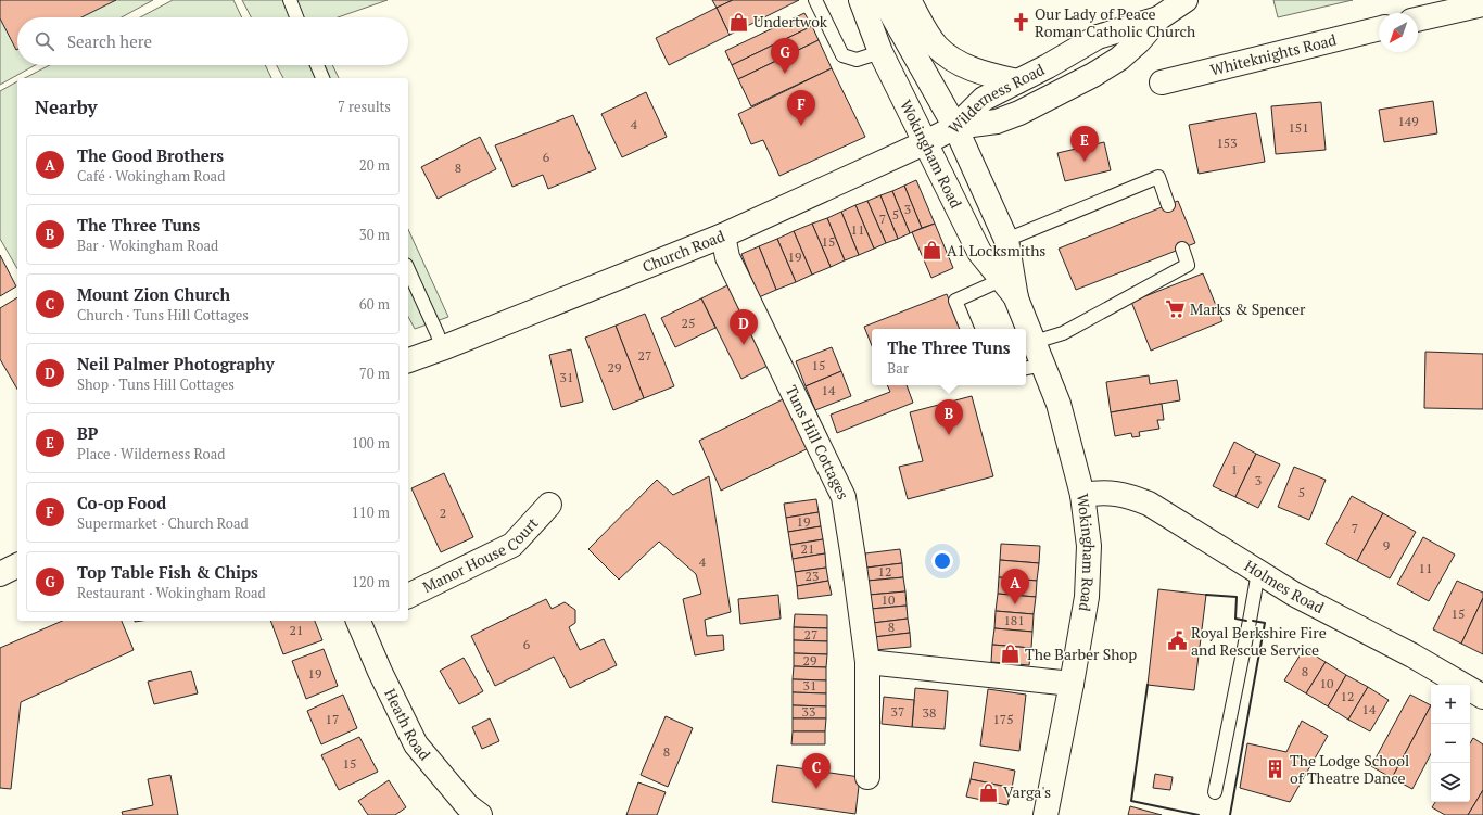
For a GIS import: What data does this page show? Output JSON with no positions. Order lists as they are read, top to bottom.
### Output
{
  "streets": {
    "main road": [
      "Whiteknights Road",
      "Wilderness Road",
      "Wokingham Road",
      "Church Road",
      "Tuns Hill Cottages",
      "Manor House Court",
      "Holmes Road",
      "Heath Road"
    ]
  },
  "crossings": [
    ["Wilderness Road", "Wokingham Road"],
    ["Wilderness Road", "Church Road"],
    ["Wokingham Road", "Church Road"],
    ["Wokingham Road", "Holmes Road"],
    ["Church Road", "Tuns Hill Cottages"]
  ],
  "places": {
    "shop": [
      "Undertwok",
      "A1 Locksmiths",
      "The Barber Shop",
      "Varga's"
    ],
    "church": ["Our Lady of Peace Roman Catholic Church"],
    "supermarket": ["Marks & Spencer"],
    "public building": ["Royal Berkshire Fire and Rescue Service"],
    "building": ["The Lodge School of Theatre Dance"]
  },
  "house_numbers": [
    "149",
    "4",
    "151",
    "153",
    "6",
    "8",
    "3",
    "5",
    "7",
    "11",
    "15",
    "19",
    "25",
    "27",
    "15",
    "29",
    "31",
    "14",
    "1",
    "3",
    "5",
    "2",
    "19",
    "7",
    "9",
    "21",
    "4",
    "11",
    "12",
    "23",
    "10",
    "15",
    "181",
    "8",
    "21",
    "27",
    "6",
    "29",
    "8",
    "19",
    "10",
    "31",
    "12",
    "14",
    "33",
    "37",
    "38",
    "17",
    "175",
    "8",
    "15"
  ],
  "north": "bottom left",
  "page": {
    "search": "Search here",
    "pins": [
      "G",
      "F",
      "E",
      "D",
      "B",
      "A",
      "C"
    ],
    "heading": ["Nearby", "7 results"],
    "list": [
      {
        "mark": "A",
        "name": "The Good Brothers",
        "note": "Café · Wokingham Road",
        "value": "20 m"
      },
      {
        "mark": "B",
        "name": "The Three Tuns",
        "note": "Bar · Wokingham Road",
        "value": "30 m"
      },
      {
        "mark": "C",
        "name": "Mount Zion Church",
        "note": "Church · Tuns Hill Cottages",
        "value": "60 m"
      },
      {
        "mark": "D",
        "name": "Neil Palmer Photography",
        "note": "Shop · Tuns Hill Cottages",
        "value": "70 m"
      },
      {
        "mark": "E",
        "name": "BP",
        "note": "Place · Wilderness Road",
        "value": "100 m"
      },
      {
        "mark": "F",
        "name": "Co-op Food",
        "note": "Supermarket · Church Road",
        "value": "110 m"
      },
      {
        "mark": "G",
        "name": "Top Table Fish & Chips",
        "note": "Restaurant · Wokingham Road",
        "value": "120 m"
      }
    ],
    "popup": ["The Three Tuns", "Bar"],
    "map_buttons": ["+", "−"]
  }
}
